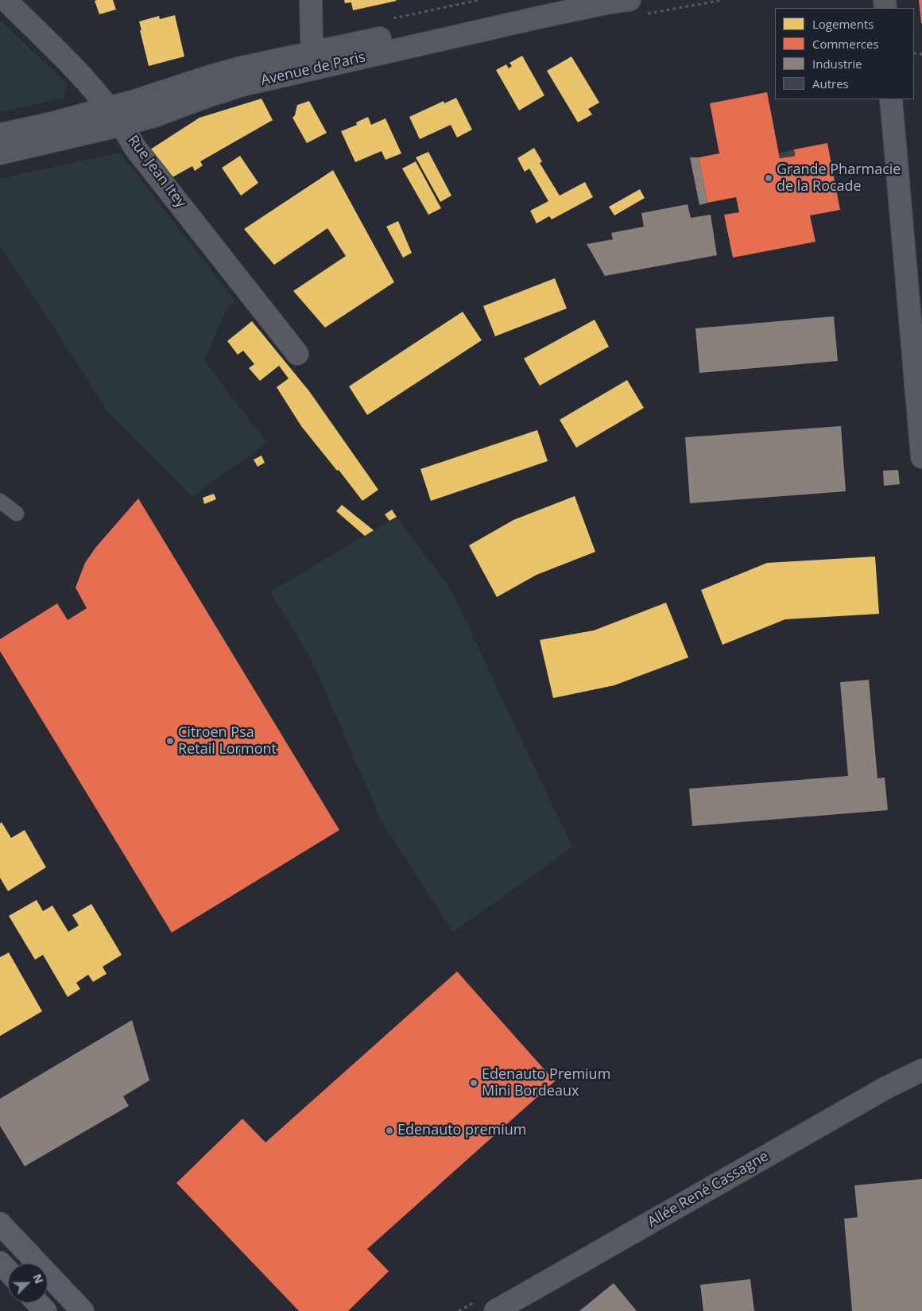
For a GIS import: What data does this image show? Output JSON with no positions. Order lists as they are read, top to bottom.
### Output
{
  "streets": {
    "main road": ["Avenue de Paris"],
    "street": ["Rue Jean Itey", "Allée René Cassagne"]
  },
  "crossings": [
    ["Avenue de Paris", "Rue Jean Itey"]
  ],
  "places": [
    "Grande Pharmacie de la Rocade",
    "Citroen Psa Retail Lormont",
    "Edenauto Premium Mini Bordeaux",
    "Edenauto premium"
  ],
  "legend": [
    "Logements",
    "Commerces",
    "Industrie",
    "Autres"
  ],
  "north": "top right"
}
